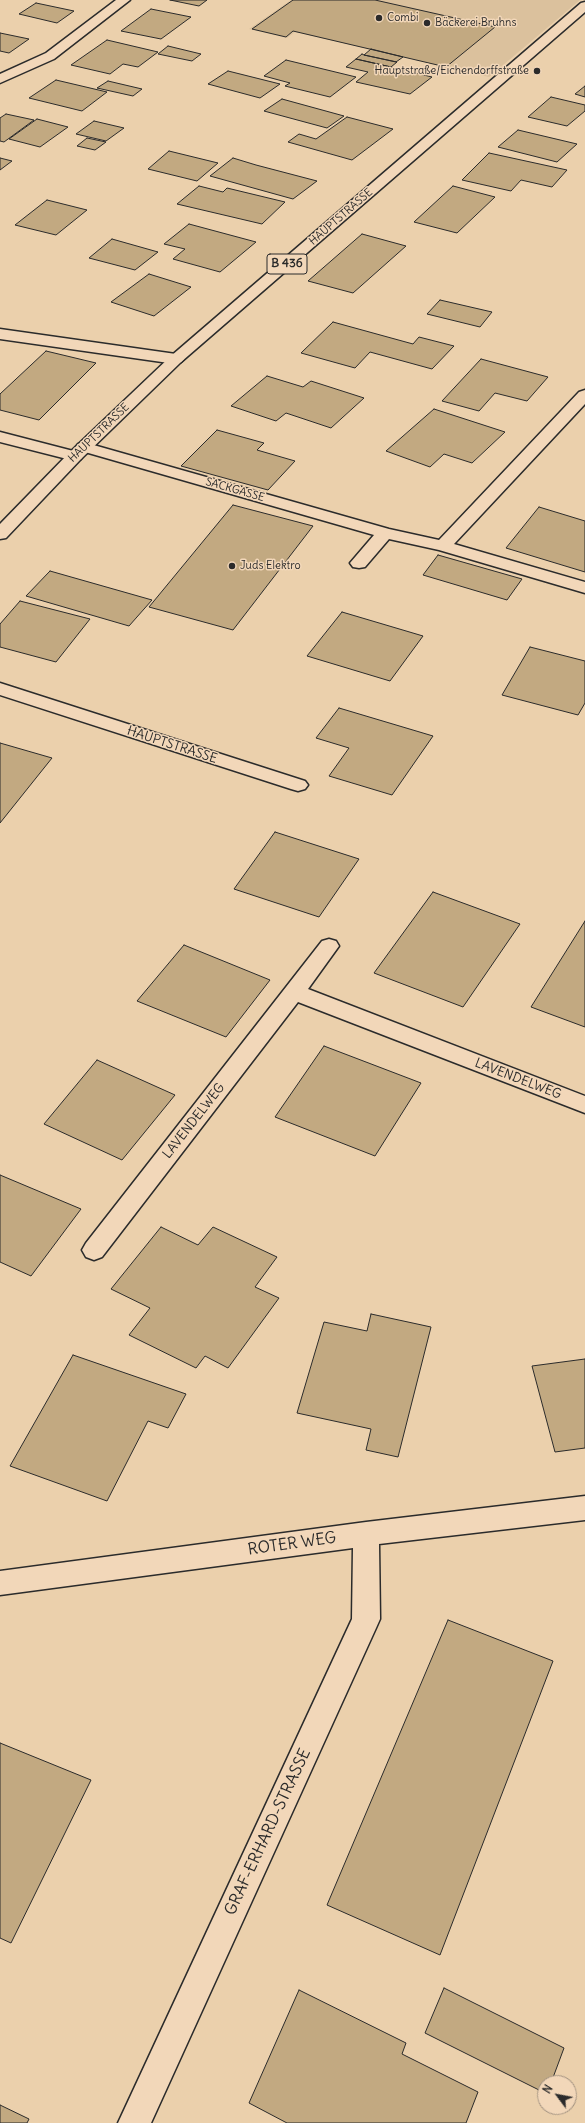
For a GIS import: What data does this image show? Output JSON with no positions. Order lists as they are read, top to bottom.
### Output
{
  "streets": {
    "street": [
      "HAUPTSTRASSE",
      "B 436",
      "SACKGASSE",
      "LAVENDELWEG",
      "ROTER WEG",
      "GRAF-ERHARD-STRASSE"
    ]
  },
  "crossings": [
    ["HAUPTSTRASSE", "SACKGASSE"],
    ["ROTER WEG", "GRAF-ERHARD-STRASSE"]
  ],
  "places": [
    "Combi",
    "Bäckerei Bruhns",
    "Hauptstraße/Eichendorffstraße",
    "Juds Elektro"
  ],
  "north": "top left"
}
